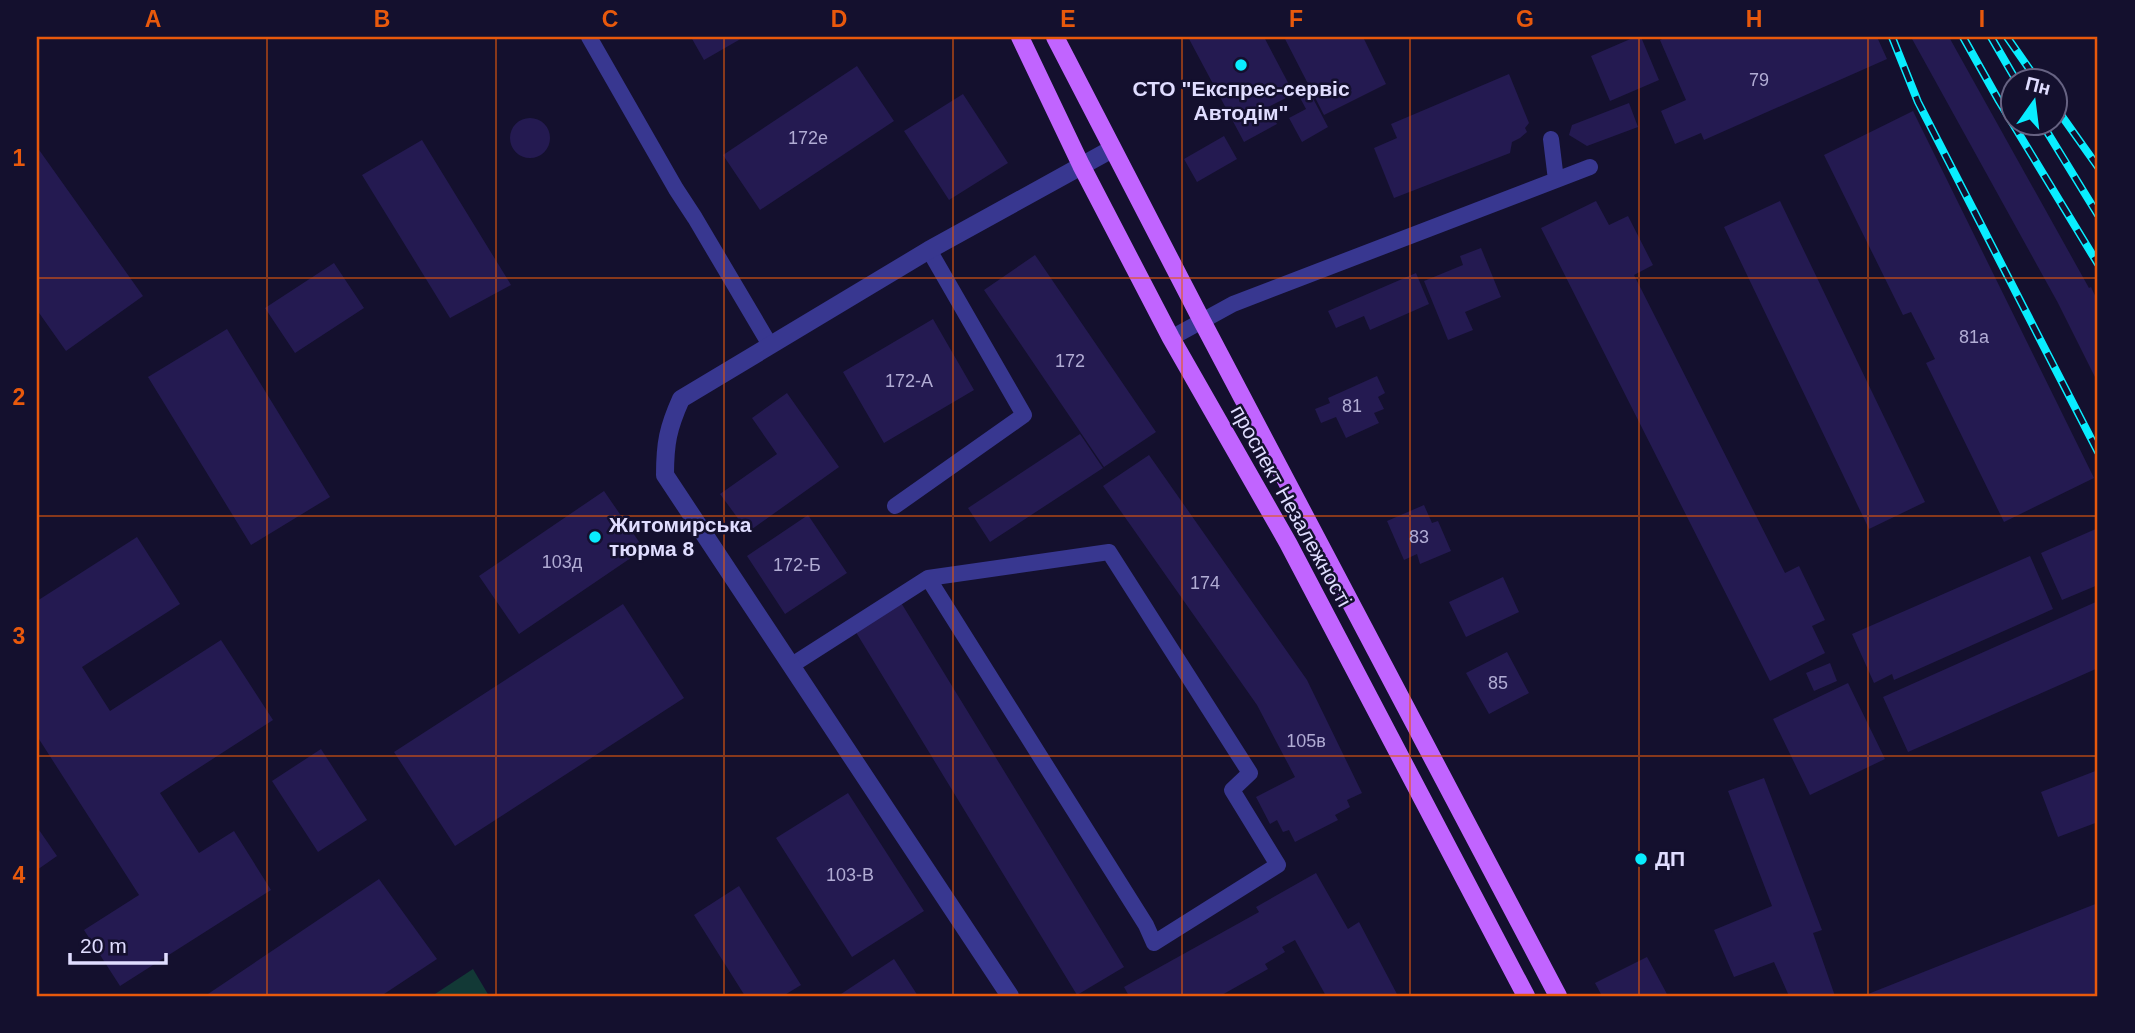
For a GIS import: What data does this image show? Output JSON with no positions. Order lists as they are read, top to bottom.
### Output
{
  "streets": {
    "main road": ["проспект Незалежності"]
  },
  "places": ["СТО \"Експрес-сервіс Автодім\"", "Житомирська тюрма 8", "ДП"],
  "house_numbers": [
    "79",
    "172е",
    "81а",
    "172",
    "172-А",
    "81",
    "83",
    "103д",
    "172-Б",
    "174",
    "85",
    "105в",
    "103-В"
  ],
  "scale_bar": "20 m",
  "north": "top",
  "grid": {
    "columns": [
      "A",
      "B",
      "C",
      "D",
      "E",
      "F",
      "G",
      "H",
      "I"
    ],
    "rows": [
      "1",
      "2",
      "3",
      "4"
    ]
  }
}
